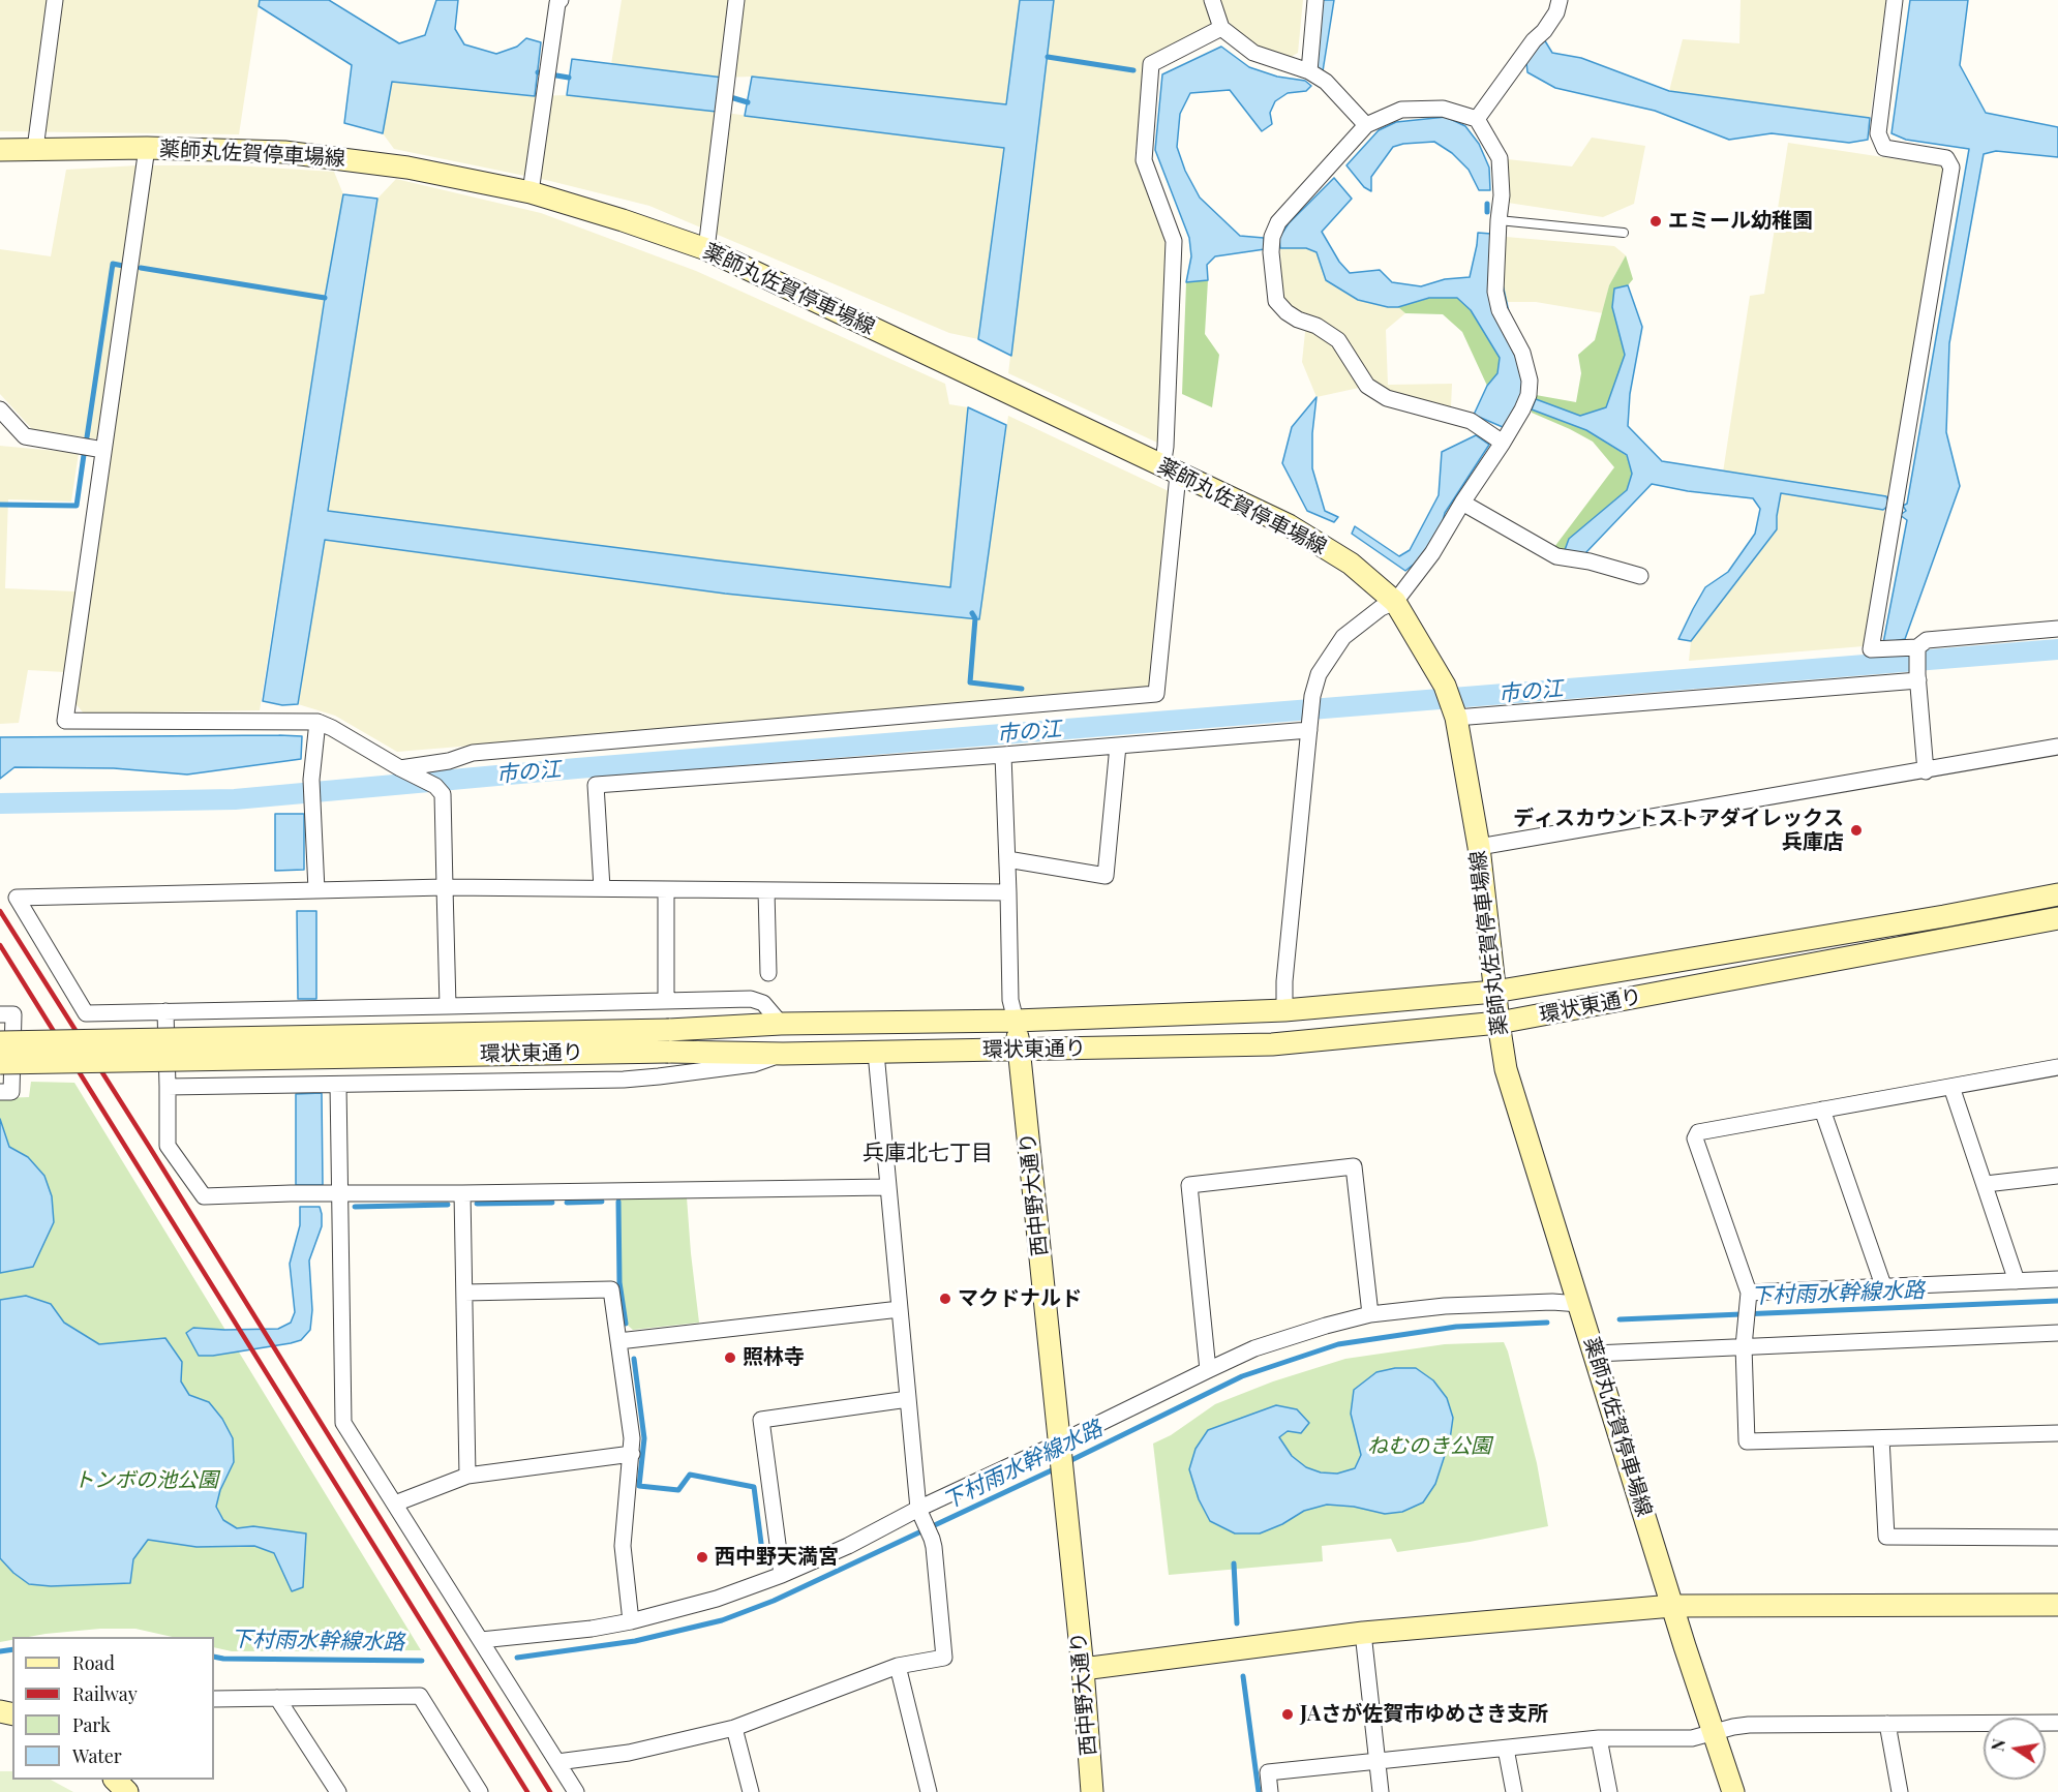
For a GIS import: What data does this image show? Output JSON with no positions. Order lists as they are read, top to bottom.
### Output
{
  "streets": {
    "main road": ["薬師丸佐賀停車場線", "環状東通り", "西中野大通り"]
  },
  "crossings": [
    ["薬師丸佐賀停車場線", "環状東通り"],
    ["環状東通り", "西中野大通り"]
  ],
  "districts": ["兵庫北七丁目"],
  "water": ["市の江", "下村雨水幹線水路"],
  "parks": ["ねむのき公園", "トンボの池公園"],
  "places": [
    "エミール幼稚園",
    "ディスカウントストアダイレックス 兵庫店",
    "マクドナルド",
    "照林寺",
    "西中野天満宮",
    "JAさが佐賀市ゆめさき支所"
  ],
  "legend": [
    "Road",
    "Railway",
    "Park",
    "Water"
  ],
  "north": "left"
}
